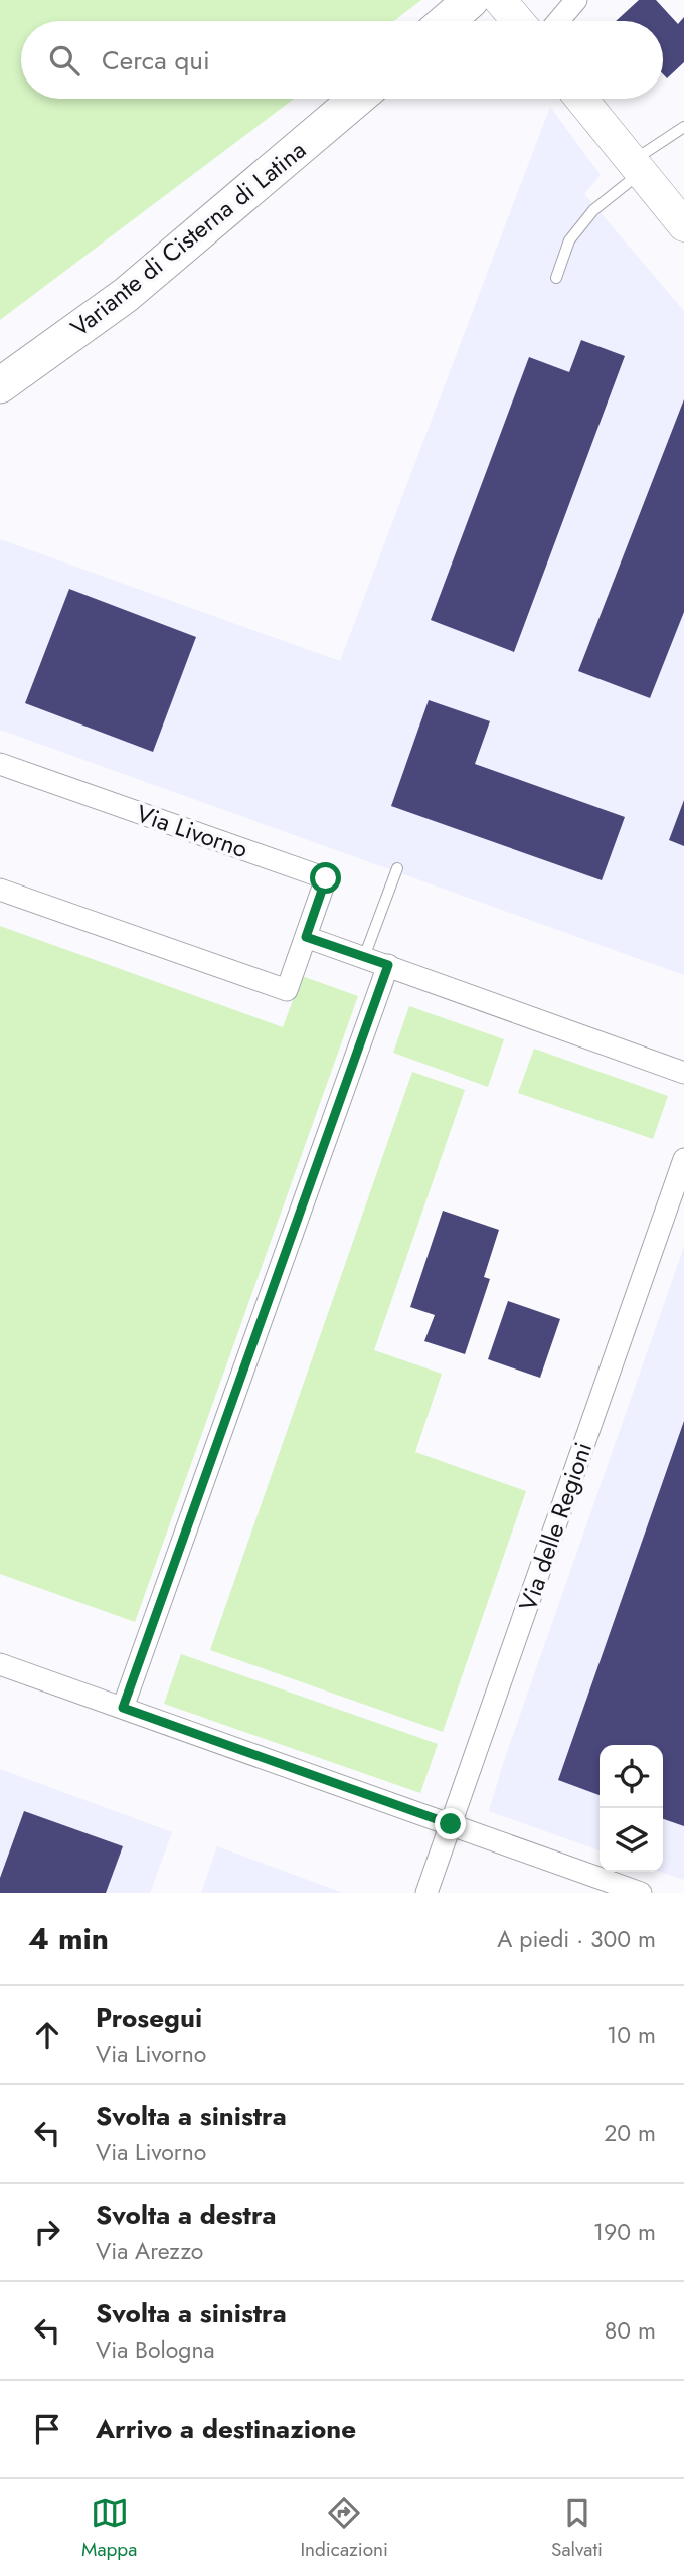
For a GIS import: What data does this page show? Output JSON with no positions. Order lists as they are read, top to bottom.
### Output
{
  "streets": {
    "main road": ["Variante di Cisterna di Latina"],
    "street": ["Via Livorno", "Via delle Regioni"]
  },
  "page": {
    "search": "Cerca qui",
    "heading": ["4 min", "A piedi · 300 m"],
    "list": [
      ["Prosegui", "Via Livorno", "10 m"],
      ["Svolta a sinistra", "Via Livorno", "20 m"],
      ["Svolta a destra", "Via Arezzo", "190 m"],
      ["Svolta a sinistra", "Via Bologna", "80 m"],
      "Arrivo a destinazione"
    ],
    "nav": ["Mappa", "Indicazioni", "Salvati"]
  }
}
